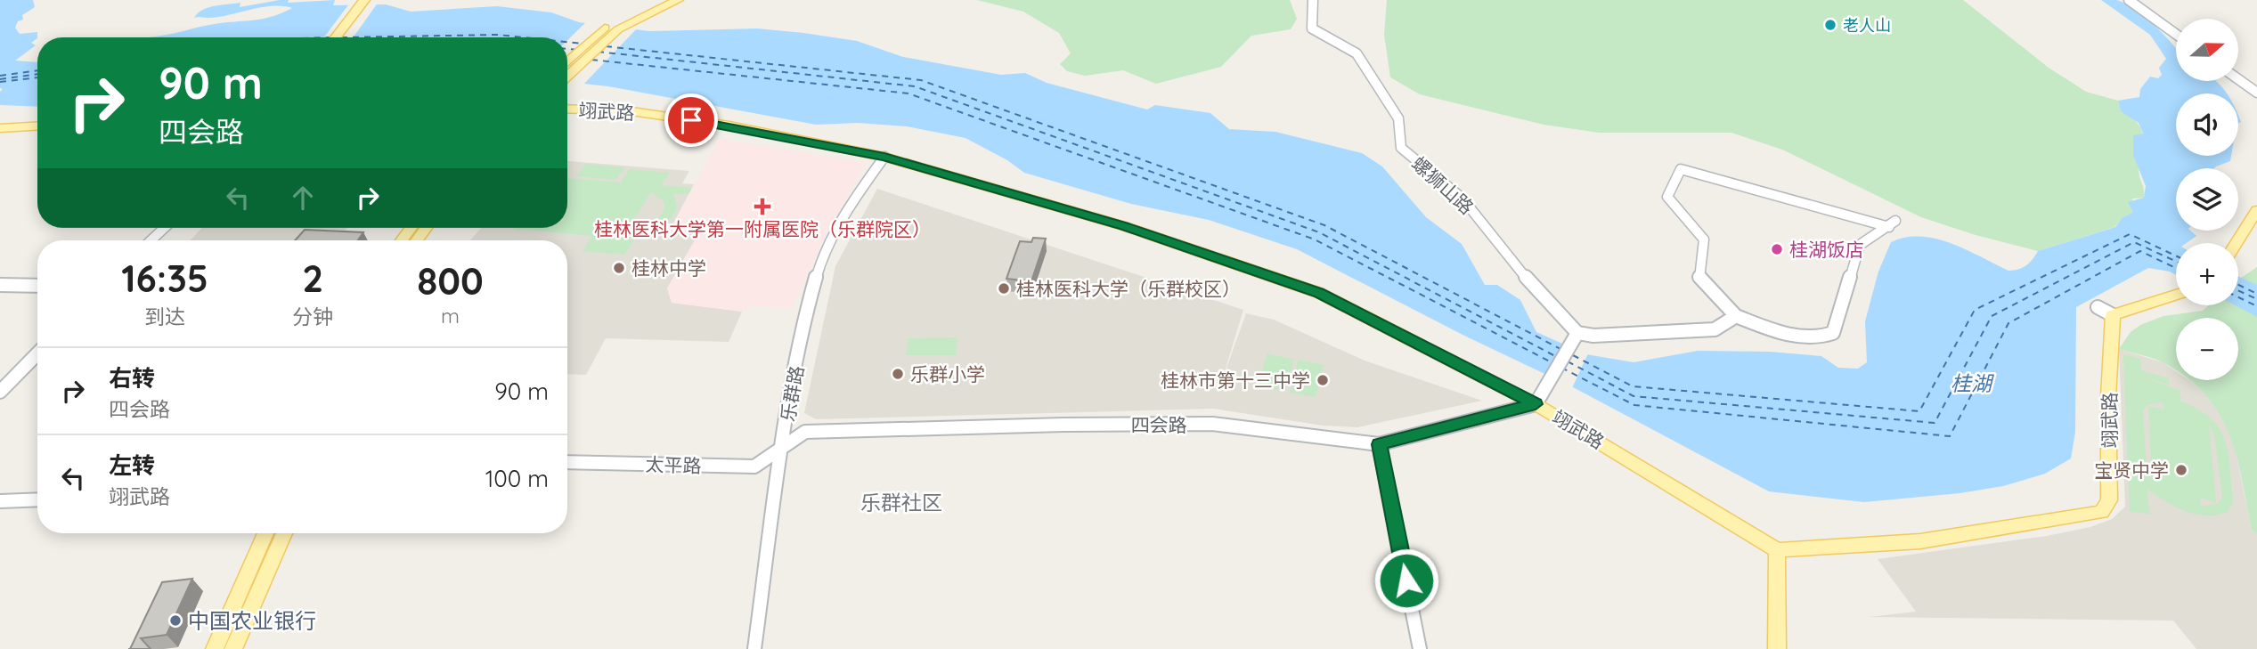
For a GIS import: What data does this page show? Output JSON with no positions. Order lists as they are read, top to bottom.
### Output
{
  "streets": {
    "main road": ["翊武路"],
    "street": [
      "螺狮山路",
      "乐群路",
      "四会路",
      "太平路"
    ]
  },
  "crossings": [
    ["翊武路", "乐群路"],
    ["翊武路", "四会路"],
    ["乐群路", "四会路"],
    ["乐群路", "太平路"],
    ["四会路", "太平路"]
  ],
  "districts": ["乐群社区"],
  "water": ["桂湖"],
  "places": {
    "other": [
      "老人山",
      "桂湖饭店",
      "桂林中学",
      "桂林医科大学（乐群校区）",
      "乐群小学",
      "桂林市第十三中学",
      "宝贤中学",
      "中国农业银行"
    ],
    "health": ["桂林医科大学第一附属医院（乐群院区）"]
  },
  "north": "right",
  "page": {
    "map_buttons": ["+", "−"],
    "turn": ["90 m", "四会路"],
    "eta": [
      "16:35",
      "到达",
      "2",
      "分钟",
      "800",
      "m"
    ],
    "list": [
      {
        "name": "右转",
        "note": "四会路",
        "value": "90 m"
      },
      {
        "name": "左转",
        "note": "翊武路",
        "value": "100 m"
      }
    ]
  }
}
